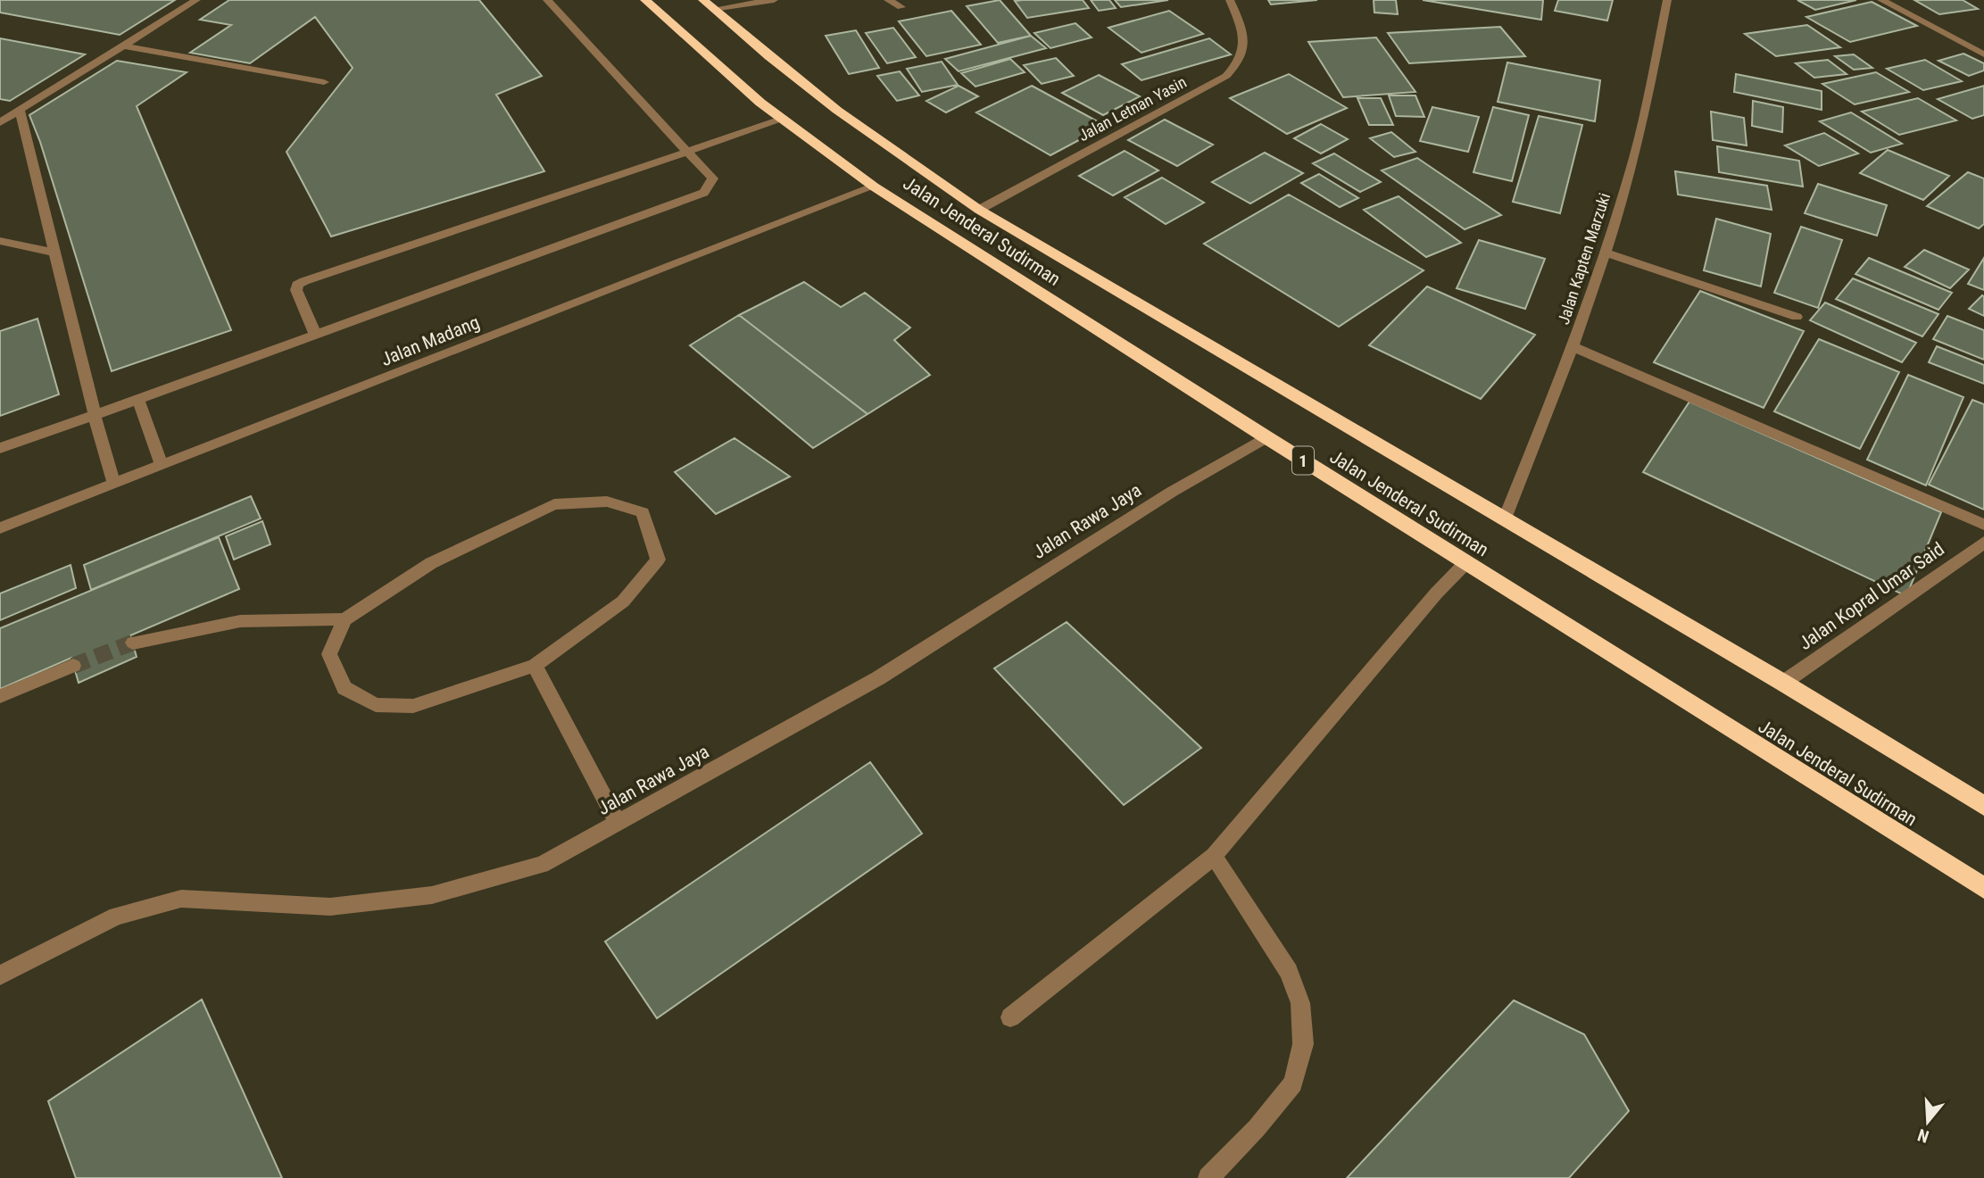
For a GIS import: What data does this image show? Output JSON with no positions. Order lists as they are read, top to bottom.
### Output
{
  "streets": {
    "highway": ["Jalan Jenderal Sudirman", "1"],
    "street": [
      "Jalan Letnan Yasin",
      "Jalan Kapten Marzuki",
      "Jalan Madang",
      "Jalan Rawa Jaya",
      "Jalan Kopral Umar Said"
    ]
  },
  "crossings": [
    ["Jalan Letnan Yasin", "Jalan Jenderal Sudirman"],
    ["Jalan Jenderal Sudirman", "Jalan Kapten Marzuki"],
    ["Jalan Jenderal Sudirman", "Jalan Madang"],
    ["Jalan Jenderal Sudirman", "Jalan Rawa Jaya"],
    ["Jalan Jenderal Sudirman", "Jalan Kopral Umar Said"]
  ],
  "north": "bottom"
}
